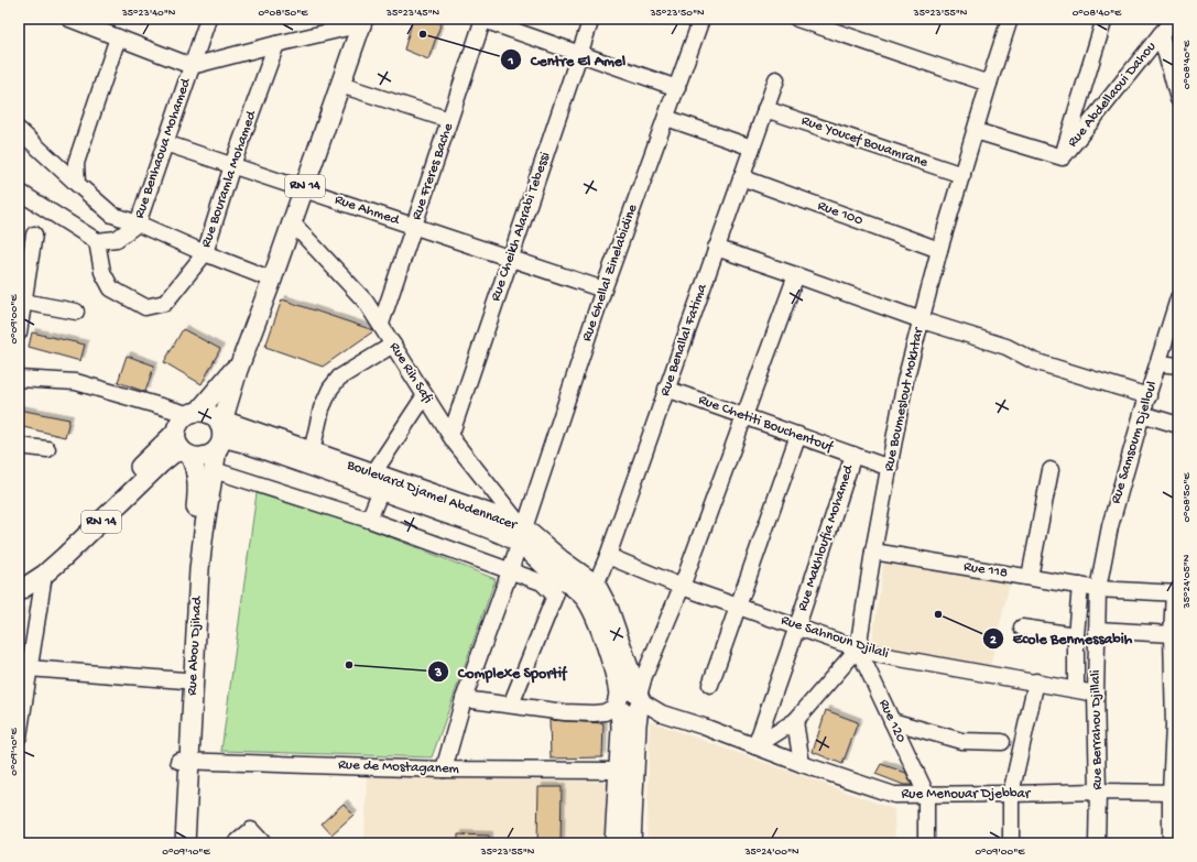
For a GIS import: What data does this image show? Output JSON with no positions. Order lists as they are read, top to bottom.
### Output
{
  "streets": {
    "main road": ["RN 14", "Boulevard Djamel Abdennacer", "Rue Abou Djihad"],
    "street": [
      "Rue Abdellaoui Dahou",
      "Rue Youcef Bouamrane",
      "Rue Benhaoua Mohamed",
      "Rue Freres Bache",
      "Rue Bouramla Mohamed",
      "Rue Ahmed",
      "Rue 100",
      "Rue Cheikh Alarabi Tebessi",
      "Rue Ghellal Zinelabidine",
      "Rue Benallal Fatima",
      "Rue Rih Safi",
      "Rue Boumeslout Mokhtar",
      "Rue Chetiti Bouchentouf",
      "Rue Samsoum Djelloul",
      "Rue Makhloufia Mohamed",
      "Rue 118",
      "Rue Sahnoun Djilali",
      "Rue 120",
      "Rue Berrahou Djillali",
      "Rue de Mostaganem",
      "Rue Menouar Djebbar"
    ]
  },
  "crossings": [
    ["Rue Abdellaoui Dahou", "Rue Boumeslout Mokhtar"],
    ["Rue Youcef Bouamrane", "Rue Benallal Fatima"],
    ["Rue Youcef Bouamrane", "Rue Boumeslout Mokhtar"],
    ["Rue Benhaoua Mohamed", "Rue Bouramla Mohamed"],
    ["Rue Benhaoua Mohamed", "Rue Ahmed"],
    ["Rue Freres Bache", "Rue Ahmed"],
    ["Rue Freres Bache", "Rue Rih Safi"],
    ["Rue Bouramla Mohamed", "Rue Ahmed"],
    ["RN 14", "Rue Ahmed"],
    ["RN 14", "Rue Rih Safi"],
    ["RN 14", "Boulevard Djamel Abdennacer"],
    ["RN 14", "Rue Abou Djihad"],
    ["Rue Ahmed", "Rue Cheikh Alarabi Tebessi"],
    ["Rue Ahmed", "Rue Ghellal Zinelabidine"],
    ["Rue 100", "Rue Benallal Fatima"],
    ["Rue 100", "Rue Boumeslout Mokhtar"],
    ["Rue Cheikh Alarabi Tebessi", "Rue Rih Safi"],
    ["Rue Ghellal Zinelabidine", "Rue Rih Safi"],
    ["Rue Ghellal Zinelabidine", "Boulevard Djamel Abdennacer"],
    ["Rue Ghellal Zinelabidine", "Rue de Mostaganem"],
    ["Rue Benallal Fatima", "Rue Chetiti Bouchentouf"],
    ["Rue Benallal Fatima", "Boulevard Djamel Abdennacer"],
    ["Rue Benallal Fatima", "Rue Sahnoun Djilali"],
    ["Rue Rih Safi", "Boulevard Djamel Abdennacer"],
    ["Rue Boumeslout Mokhtar", "Rue Chetiti Bouchentouf"],
    ["Rue Boumeslout Mokhtar", "Rue 118"],
    ["Rue Boumeslout Mokhtar", "Rue Sahnoun Djilali"],
    ["Rue Boumeslout Mokhtar", "Rue 120"],
    ["Rue Chetiti Bouchentouf", "Rue Makhloufia Mohamed"],
    ["Rue Samsoum Djelloul", "Rue 118"],
    ["Rue Samsoum Djelloul", "Rue Berrahou Djillali"],
    ["Boulevard Djamel Abdennacer", "Rue Abou Djihad"],
    ["Boulevard Djamel Abdennacer", "Rue de Mostaganem"],
    ["Boulevard Djamel Abdennacer", "Rue Menouar Djebbar"],
    ["Rue Makhloufia Mohamed", "Rue Sahnoun Djilali"],
    ["Rue Makhloufia Mohamed", "Rue Menouar Djebbar"],
    ["Rue 118", "Rue Berrahou Djillali"],
    ["Rue Sahnoun Djilali", "Rue 120"],
    ["Rue Sahnoun Djilali", "Rue Berrahou Djillali"],
    ["Rue Abou Djihad", "Rue de Mostaganem"],
    ["Rue 120", "Rue Menouar Djebbar"],
    ["Rue Berrahou Djillali", "Rue Menouar Djebbar"]
  ],
  "places": ["Centre El Amel", "Ecole Benmessabih", "Complexe Sportif"],
  "coordinates": [
    "35°23'40\"N",
    "0°08'50\"E",
    "35°23'45\"N",
    "35°23'50\"N",
    "35°23'55\"N",
    "0°08'40\"E",
    "0°09'00\"E",
    "35°24'05\"N",
    "0°09'10\"E",
    "35°24'00\"N"
  ]
}
